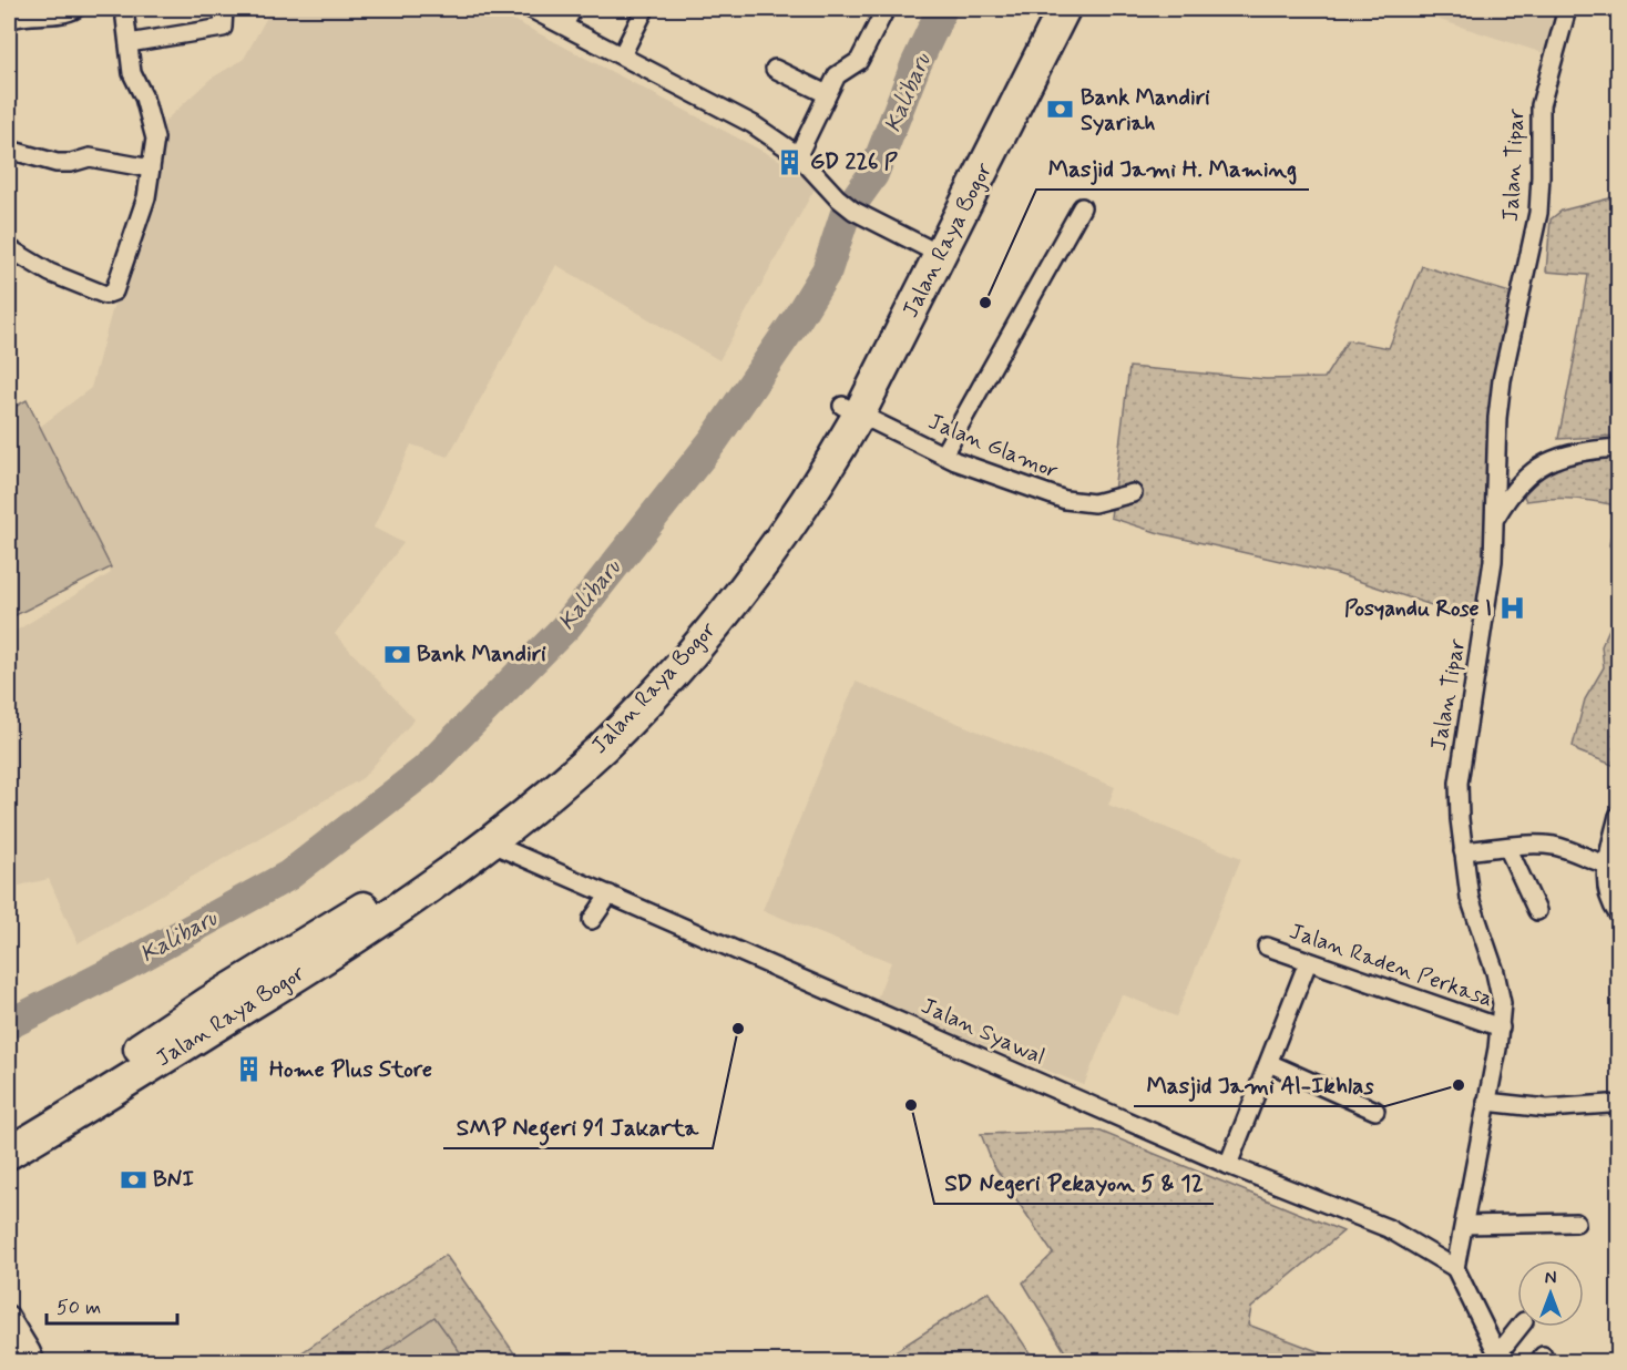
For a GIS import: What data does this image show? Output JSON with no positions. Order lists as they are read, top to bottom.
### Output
{
  "streets": {
    "highway": ["Jalan Raya Bogor"],
    "street": [
      "Jalan Tipar",
      "Jalan Glamor",
      "Jalan Raden Perkasa",
      "Jalan Syawal"
    ]
  },
  "crossings": [
    ["Jalan Tipar", "Jalan Raden Perkasa"],
    ["Jalan Tipar", "Jalan Syawal"],
    ["Jalan Raya Bogor", "Jalan Glamor"],
    ["Jalan Raya Bogor", "Jalan Syawal"]
  ],
  "water": ["Kalibaru"],
  "places": {
    "bank": ["Bank Mandiri Syariah", "Bank Mandiri", "BNI"],
    "building": ["GD 226 P", "Home Plus Store"],
    "other": [
      "Masjid Jami H. Maming",
      "SMP Negeri 91 Jakarta",
      "Masjid Jami Al-Ikhlas",
      "SD Negeri Pekayon 5 & 12"
    ],
    "hospital": ["Posyandu Rose I"]
  },
  "scale_bar": "50 m",
  "north": "top"
}
